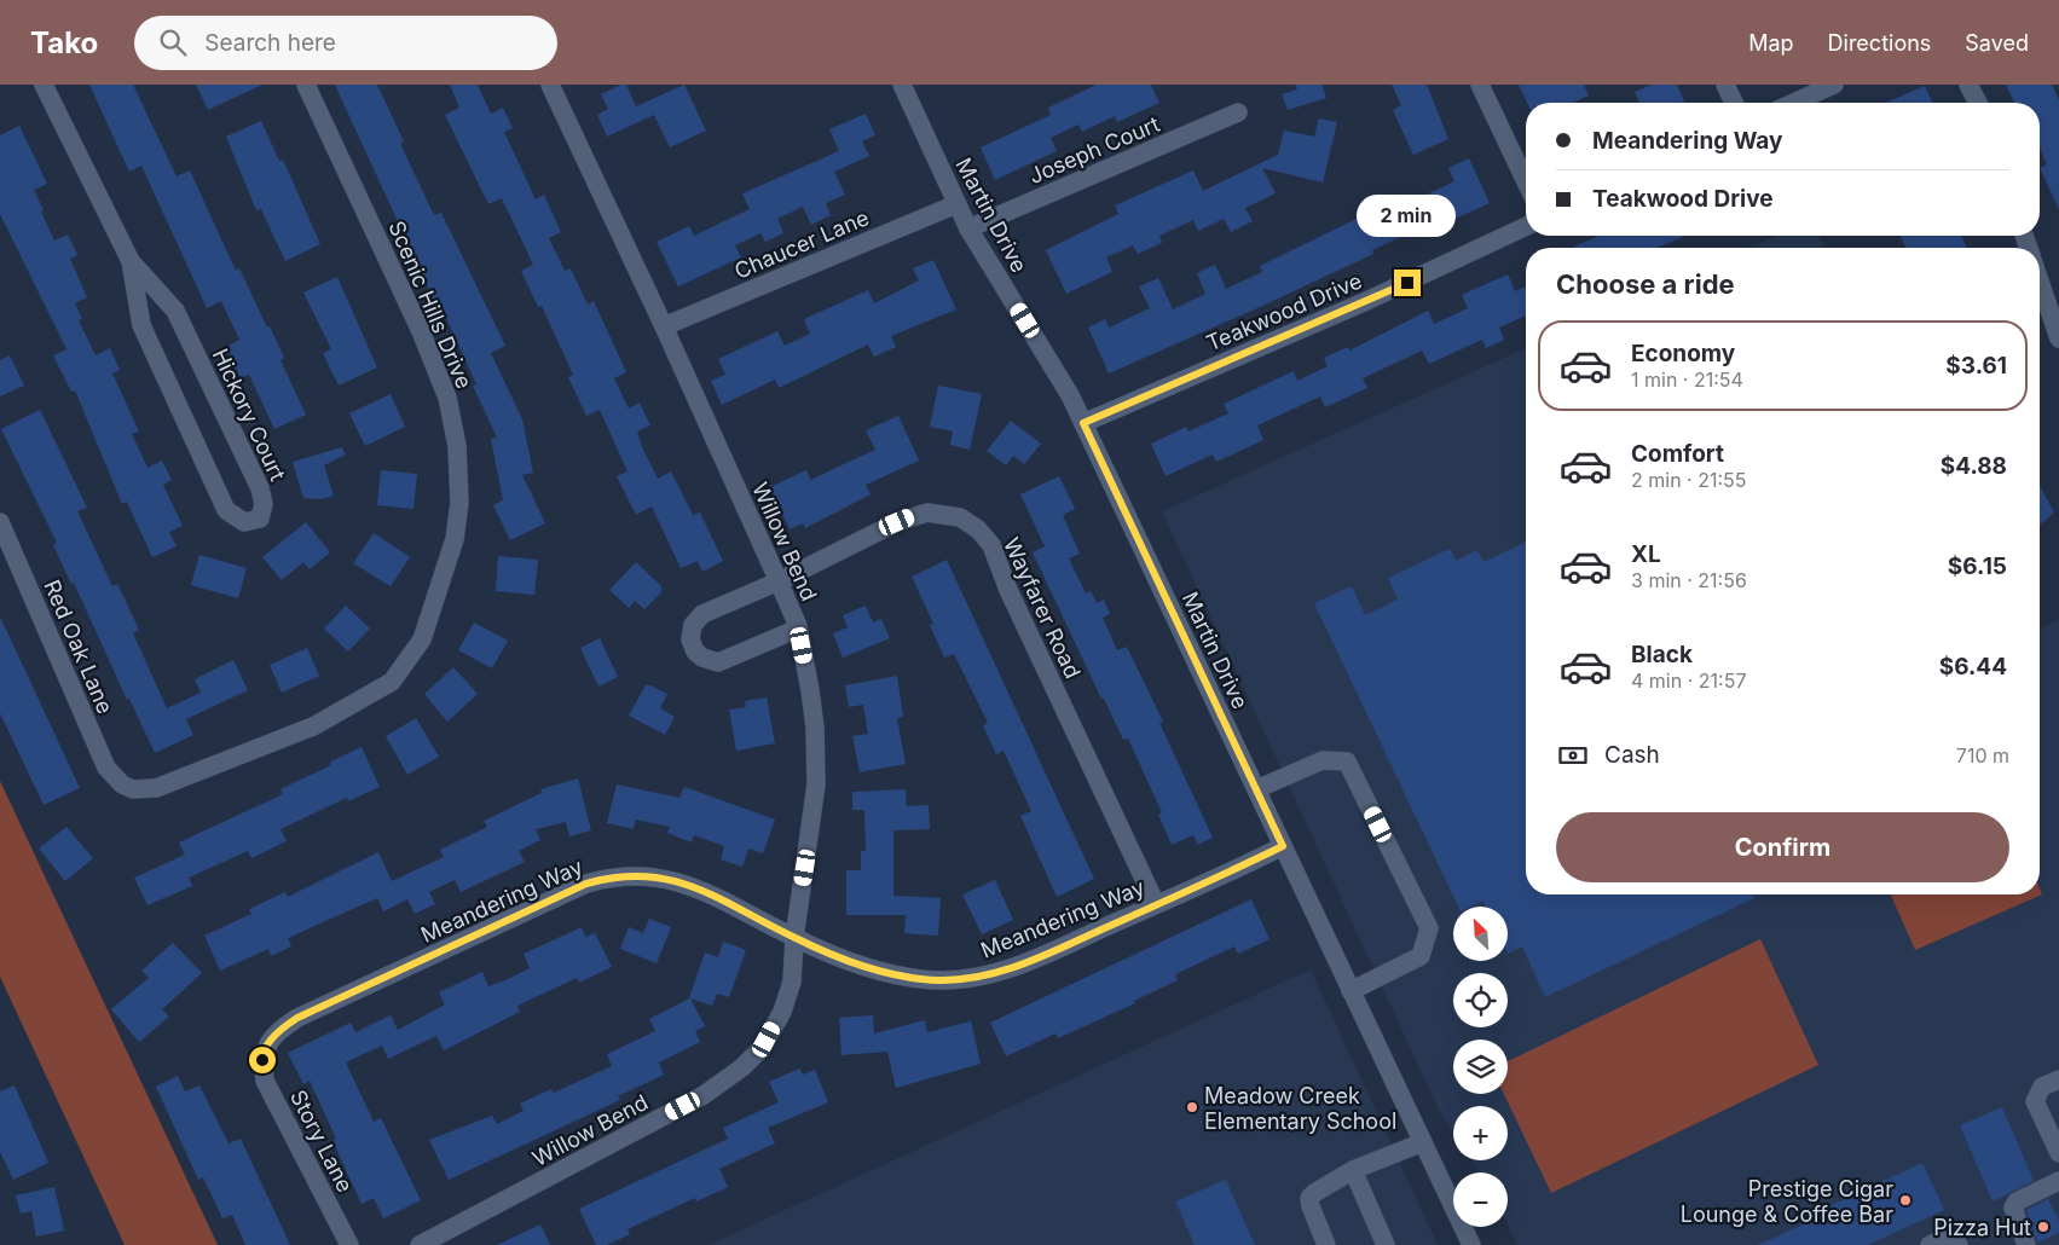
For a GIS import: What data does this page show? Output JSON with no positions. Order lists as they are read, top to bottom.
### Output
{
  "streets": {
    "street": [
      "Joseph Court",
      "Martin Drive",
      "Chaucer Lane",
      "Scenic Hills Drive",
      "Teakwood Drive",
      "Hickory Court",
      "Willow Bend",
      "Wayfarer Road",
      "Red Oak Lane",
      "Meandering Way",
      "Story Lane"
    ]
  },
  "crossings": [
    ["Joseph Court", "Martin Drive"],
    ["Martin Drive", "Chaucer Lane"],
    ["Martin Drive", "Teakwood Drive"],
    ["Martin Drive", "Meandering Way"],
    ["Chaucer Lane", "Willow Bend"],
    ["Scenic Hills Drive", "Red Oak Lane"],
    ["Willow Bend", "Wayfarer Road"],
    ["Willow Bend", "Meandering Way"],
    ["Wayfarer Road", "Meandering Way"],
    ["Meandering Way", "Story Lane"]
  ],
  "places": ["Meadow Creek Elementary School", "Prestige Cigar Lounge & Coffee Bar", "Pizza Hut"],
  "north": "top left",
  "page": {
    "header": "Tako",
    "search": "Search here",
    "nav": ["Map", "Directions", "Saved"],
    "banner": ["Meandering Way", "Teakwood Drive"],
    "bubble": "2 min",
    "heading": "Choose a ride",
    "list": [
      {
        "name": "Economy",
        "note": "1 min · 21:54",
        "value": "$3.61"
      },
      {
        "name": "Comfort",
        "note": "2 min · 21:55",
        "value": "$4.88"
      },
      {
        "name": "XL",
        "note": "3 min · 21:56",
        "value": "$6.15"
      },
      {
        "name": "Black",
        "note": "4 min · 21:57",
        "value": "$6.44"
      }
    ],
    "pay": ["Cash", "710 m"],
    "buttons": "Confirm",
    "map_buttons": ["+", "−"]
  }
}
